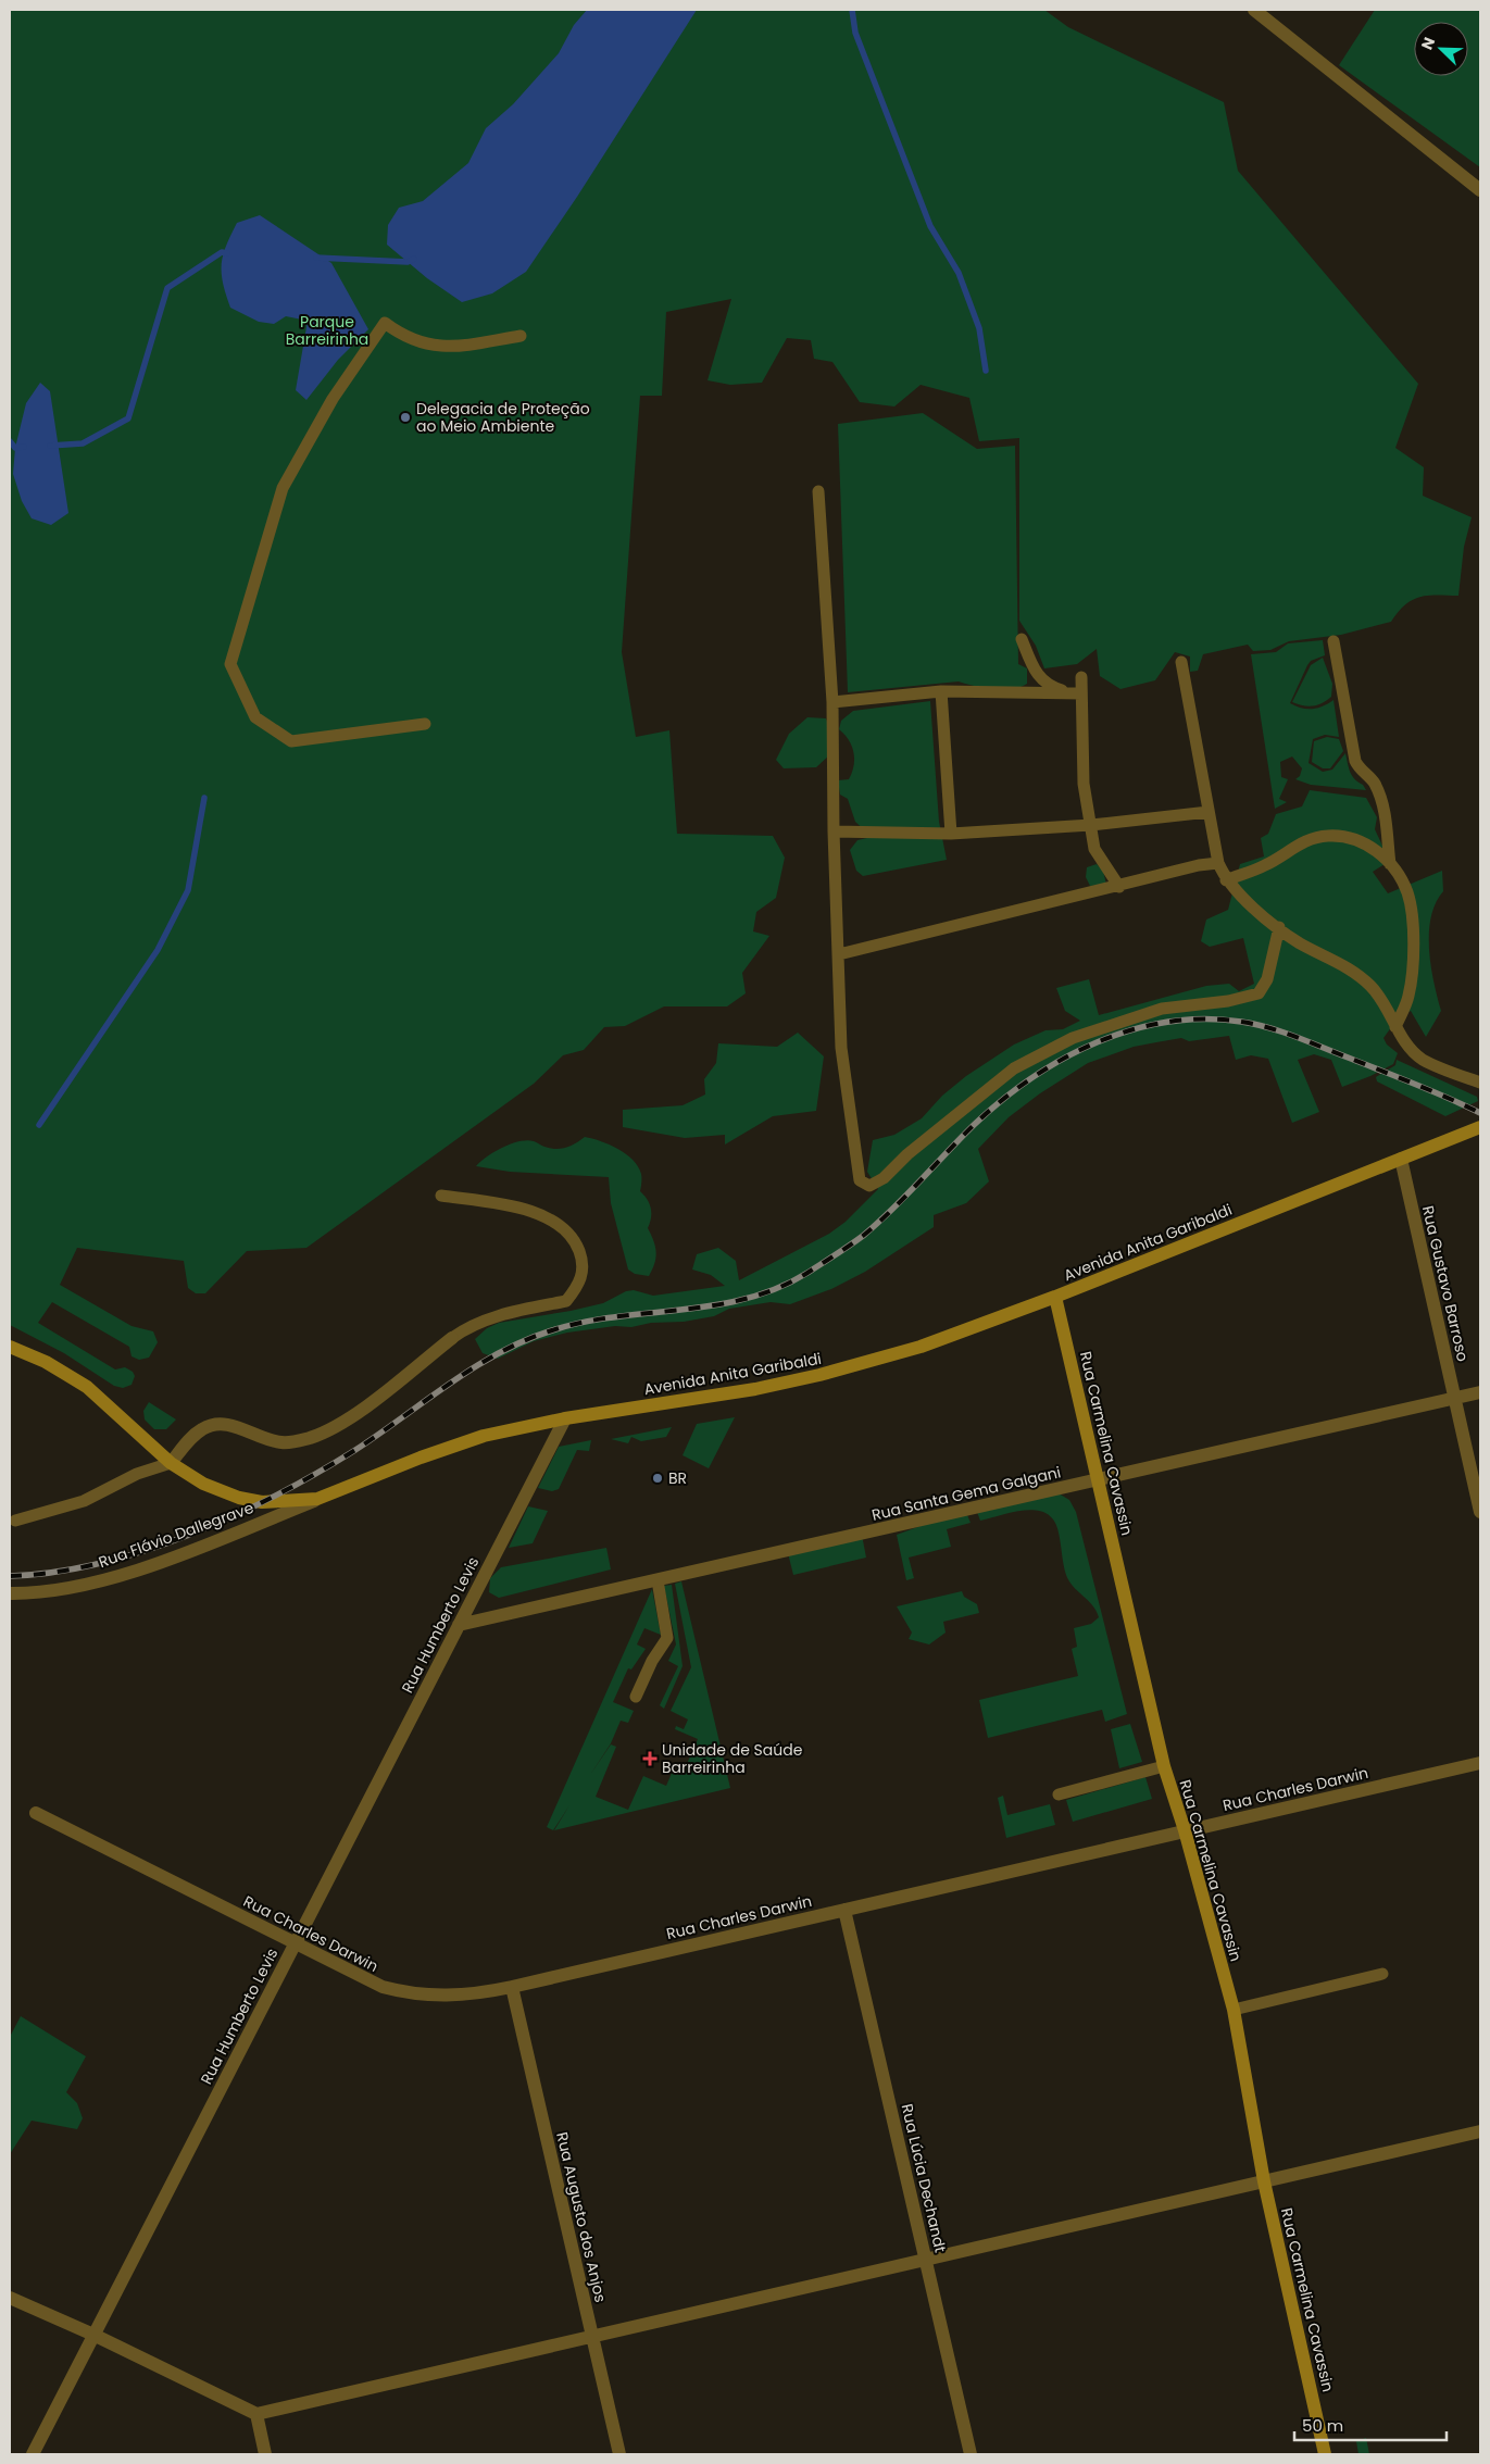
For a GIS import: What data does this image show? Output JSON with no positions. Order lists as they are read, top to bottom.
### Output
{
  "streets": {
    "main road": ["Avenida Anita Garibaldi", "Rua Carmelina Cavassin"],
    "street": [
      "Rua Gustavo Barroso",
      "Rua Santa Gema Galgani",
      "Rua Flávio Dallegrave",
      "Rua Humberto Levis",
      "Rua Charles Darwin",
      "Rua Lúcia Dechandt",
      "Rua Augusto dos Anjos"
    ]
  },
  "crossings": [
    ["Avenida Anita Garibaldi", "Rua Gustavo Barroso"],
    ["Avenida Anita Garibaldi", "Rua Carmelina Cavassin"],
    ["Avenida Anita Garibaldi", "Rua Flávio Dallegrave"],
    ["Avenida Anita Garibaldi", "Rua Humberto Levis"],
    ["Rua Gustavo Barroso", "Rua Santa Gema Galgani"],
    ["Rua Carmelina Cavassin", "Rua Santa Gema Galgani"],
    ["Rua Carmelina Cavassin", "Rua Charles Darwin"],
    ["Rua Santa Gema Galgani", "Rua Humberto Levis"],
    ["Rua Humberto Levis", "Rua Charles Darwin"],
    ["Rua Charles Darwin", "Rua Lúcia Dechandt"],
    ["Rua Charles Darwin", "Rua Augusto dos Anjos"]
  ],
  "parks": ["Parque Barreirinha"],
  "places": {
    "other": ["Delegacia de Proteção ao Meio Ambiente", "BR"],
    "health": ["Unidade de Saúde Barreirinha"]
  },
  "scale_bar": "50 m",
  "north": "top left"
}
